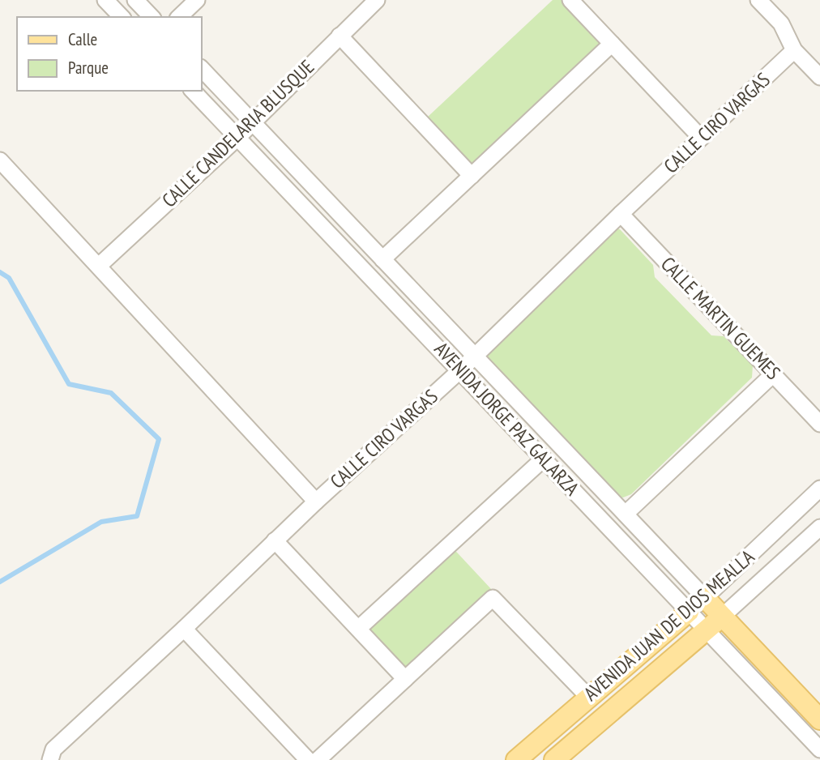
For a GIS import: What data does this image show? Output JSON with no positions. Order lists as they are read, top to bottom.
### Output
{
  "streets": {
    "main road": ["AVENIDA JORGE PAZ GALARZA", "AVENIDA JUAN DE DIOS MEALLA"],
    "street": ["CALLE CIRO VARGAS", "CALLE CANDELARIA BLUSQUE", "CALLE MARTIN GUEMES"]
  },
  "crossings": [
    ["CALLE CIRO VARGAS", "CALLE MARTIN GUEMES"],
    ["CALLE CIRO VARGAS", "AVENIDA JORGE PAZ GALARZA"],
    ["CALLE CANDELARIA BLUSQUE", "AVENIDA JORGE PAZ GALARZA"],
    ["AVENIDA JORGE PAZ GALARZA", "AVENIDA JUAN DE DIOS MEALLA"]
  ],
  "legend": ["Calle", "Parque"]
}
